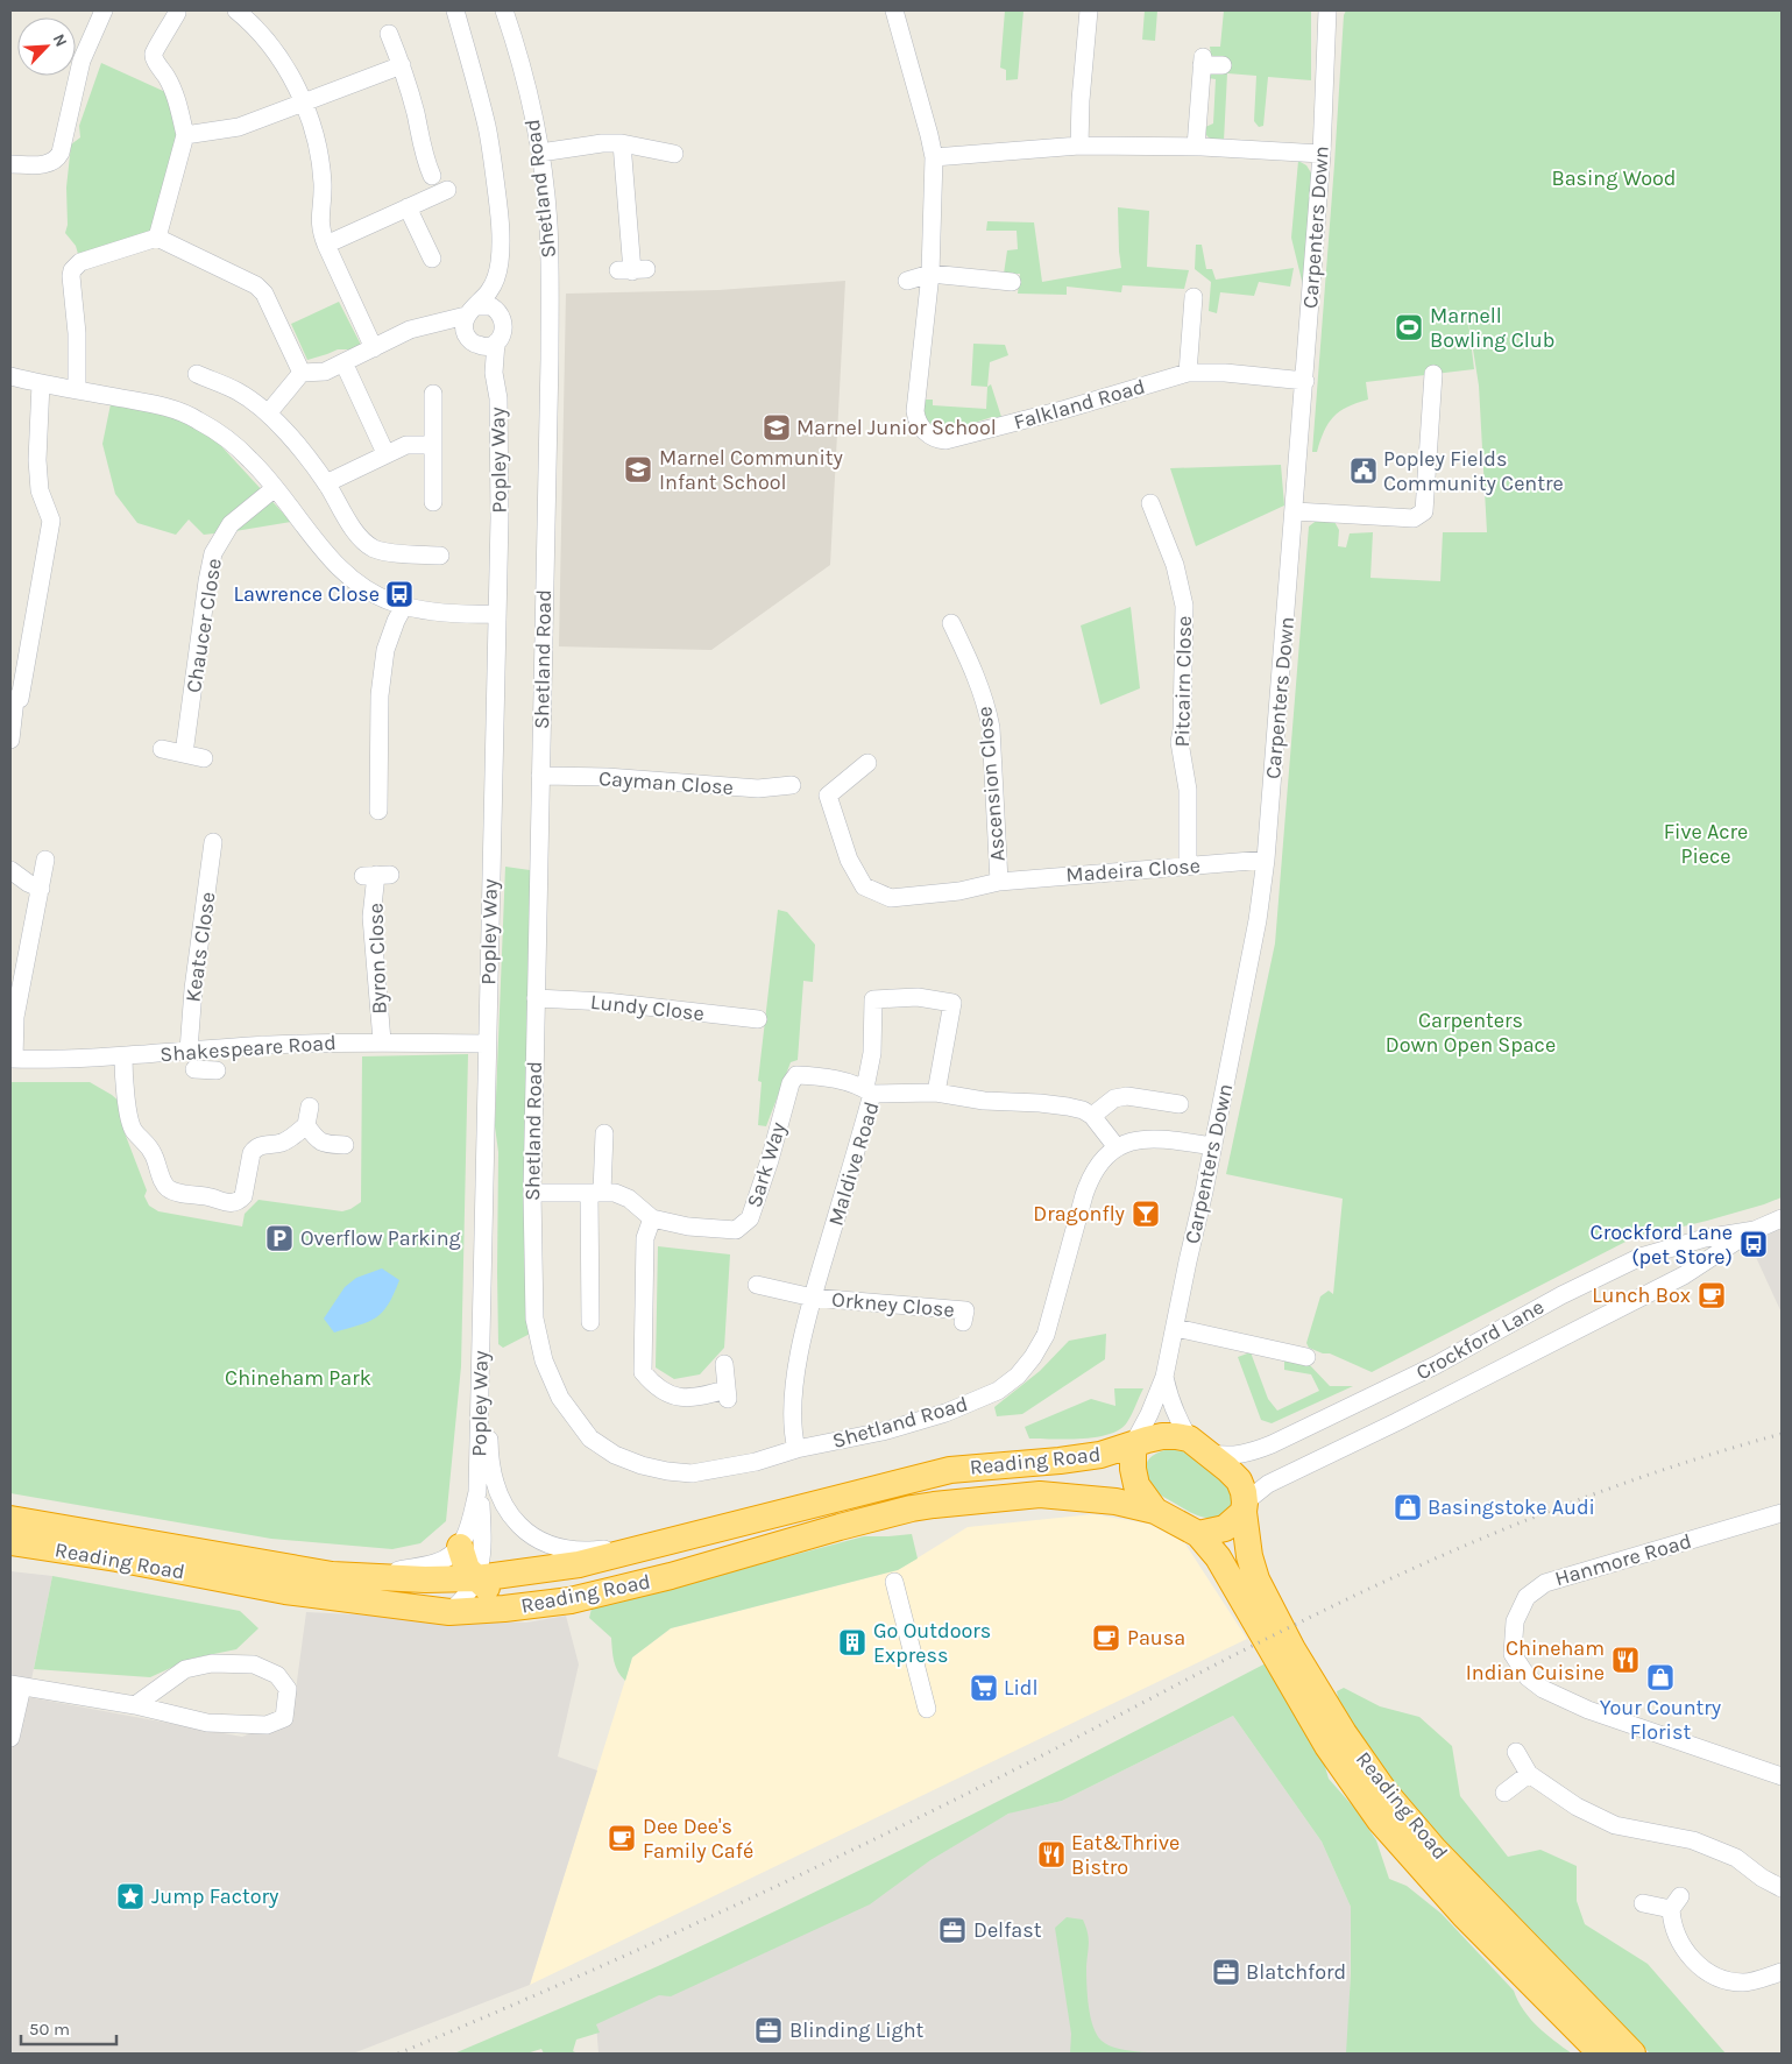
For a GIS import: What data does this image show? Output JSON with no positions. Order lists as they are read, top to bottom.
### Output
{
  "streets": {
    "highway": ["Reading Road"],
    "street": [
      "Shetland Road",
      "Carpenters Down",
      "Falkland Road",
      "Popley Way",
      "Chaucer Close",
      "Pitcairn Close",
      "Cayman Close",
      "Ascension Close",
      "Madeira Close",
      "Keats Close",
      "Byron Close",
      "Lundy Close",
      "Shakespeare Road",
      "Maldive Road",
      "Sark Way",
      "Orkney Close",
      "Crockford Lane",
      "Hanmore Road"
    ]
  },
  "crossings": [
    ["Shetland Road", "Carpenters Down"],
    ["Shetland Road", "Cayman Close"],
    ["Shetland Road", "Lundy Close"],
    ["Shetland Road", "Maldive Road"],
    ["Carpenters Down", "Falkland Road"],
    ["Carpenters Down", "Madeira Close"],
    ["Carpenters Down", "Crockford Lane"],
    ["Carpenters Down", "Reading Road"],
    ["Popley Way", "Shakespeare Road"],
    ["Popley Way", "Reading Road"],
    ["Pitcairn Close", "Madeira Close"],
    ["Ascension Close", "Madeira Close"],
    ["Keats Close", "Shakespeare Road"],
    ["Byron Close", "Shakespeare Road"],
    ["Maldive Road", "Sark Way"],
    ["Maldive Road", "Orkney Close"],
    ["Crockford Lane", "Reading Road"]
  ],
  "parks": [
    "Basing Wood",
    "Five Acre Piece",
    "Carpenters Down Open Space",
    "Chineham Park"
  ],
  "places": {
    "sports": ["Marnell Bowling Club"],
    "school or university": ["Marnel Junior School", "Marnel Community Infant School"],
    "public building": ["Popley Fields Community Centre"],
    "bus stop": ["Lawrence Close", "Crockford Lane (pet Store)"],
    "bar": ["Dragonfly"],
    "parking": ["Overflow Parking"],
    "cafe": ["Lunch Box", "Pausa", "Dee Dee's Family Café"],
    "shop": ["Basingstoke Audi", "Your Country Florist"],
    "building": ["Go Outdoors Express"],
    "restaurant": ["Chineham Indian Cuisine", "Eat&Thrive Bistro"],
    "supermarket": ["Lidl"],
    "place": ["Jump Factory"],
    "office": ["Delfast", "Blatchford", "Blinding Light"]
  },
  "scale_bar": "50 m",
  "north": "top right"
}
